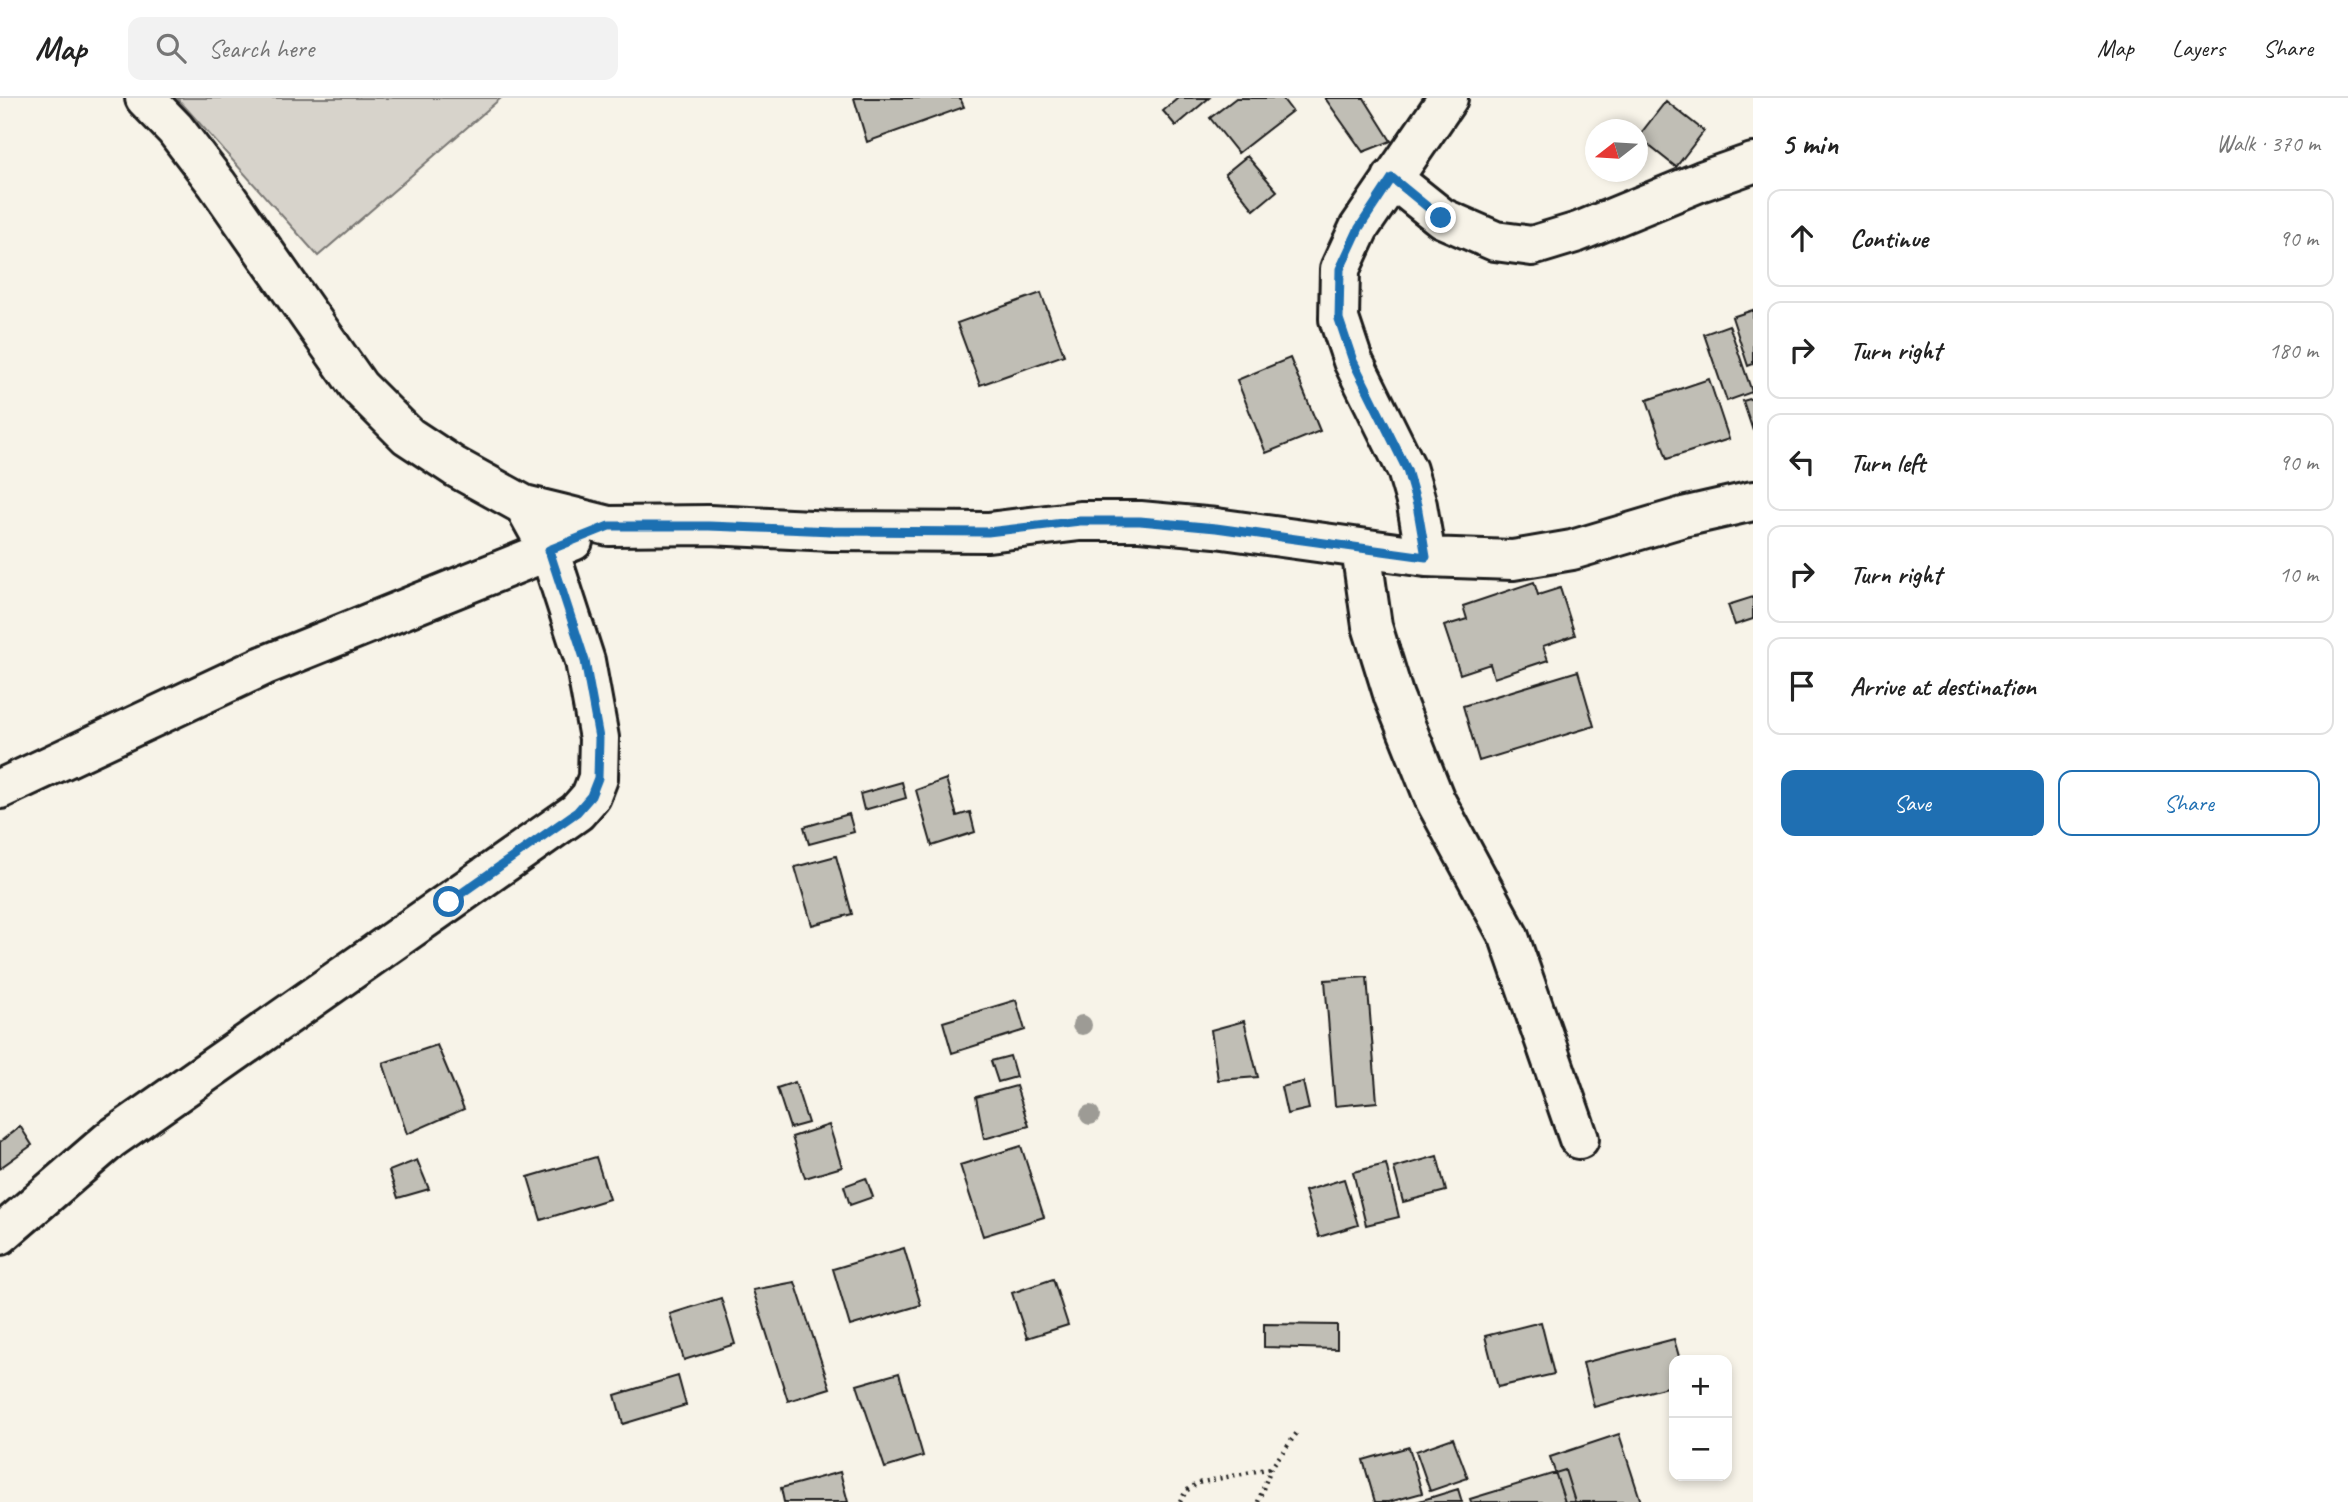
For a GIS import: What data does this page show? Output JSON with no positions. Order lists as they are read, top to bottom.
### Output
{
  "north": "left",
  "page": {
    "header": "Map",
    "search": "Search here",
    "nav": ["Map", "Layers", "Share"],
    "heading": ["5 min", "Walk · 370 m"],
    "list": [
      ["Continue", "90 m"],
      ["Turn right", "180 m"],
      ["Turn left", "90 m"],
      ["Turn right", "10 m"],
      "Arrive at destination"
    ],
    "buttons": ["Save", "Share"],
    "map_buttons": ["+", "−"]
  }
}
